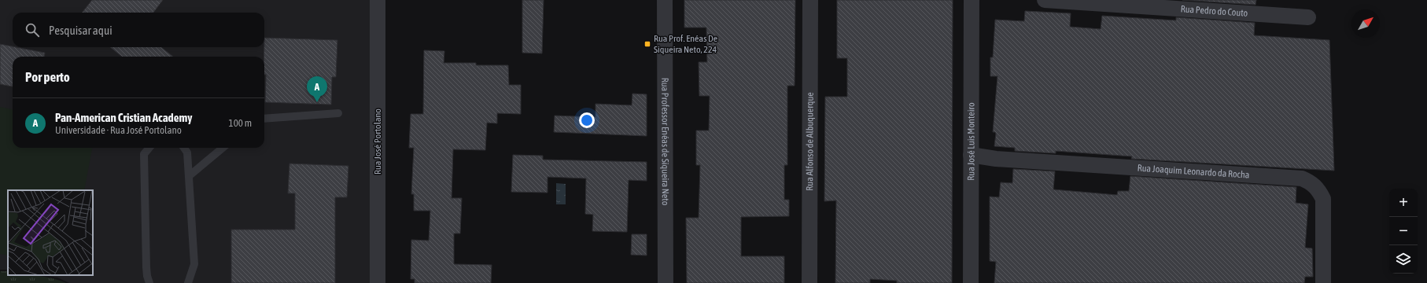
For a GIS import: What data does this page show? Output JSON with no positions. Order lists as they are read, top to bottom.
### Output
{
  "streets": {
    "street": [
      "Rua Pedro do Couto",
      "Rua José Portolano",
      "Rua Professor Enéas de Siqueira Neto",
      "Rua Alfonso de Albuquerque",
      "Rua José Luis Monteiro",
      "Rua Joaquim Leonardo da Rocha"
    ]
  },
  "crossings": [
    ["Rua José Luis Monteiro", "Rua Joaquim Leonardo da Rocha"]
  ],
  "places": {
    "transit": ["Rua Prof. Enéas De Siqueira Neto, 224"]
  },
  "north": "top right",
  "page": {
    "search": "Pesquisar aqui",
    "heading": "Por perto",
    "pins": "A",
    "list": [
      {
        "mark": "A",
        "name": "Pan-American Cristian Academy",
        "note": "Universidade · Rua José Portolano",
        "value": "100 m"
      }
    ],
    "map_buttons": ["+", "−"]
  }
}
